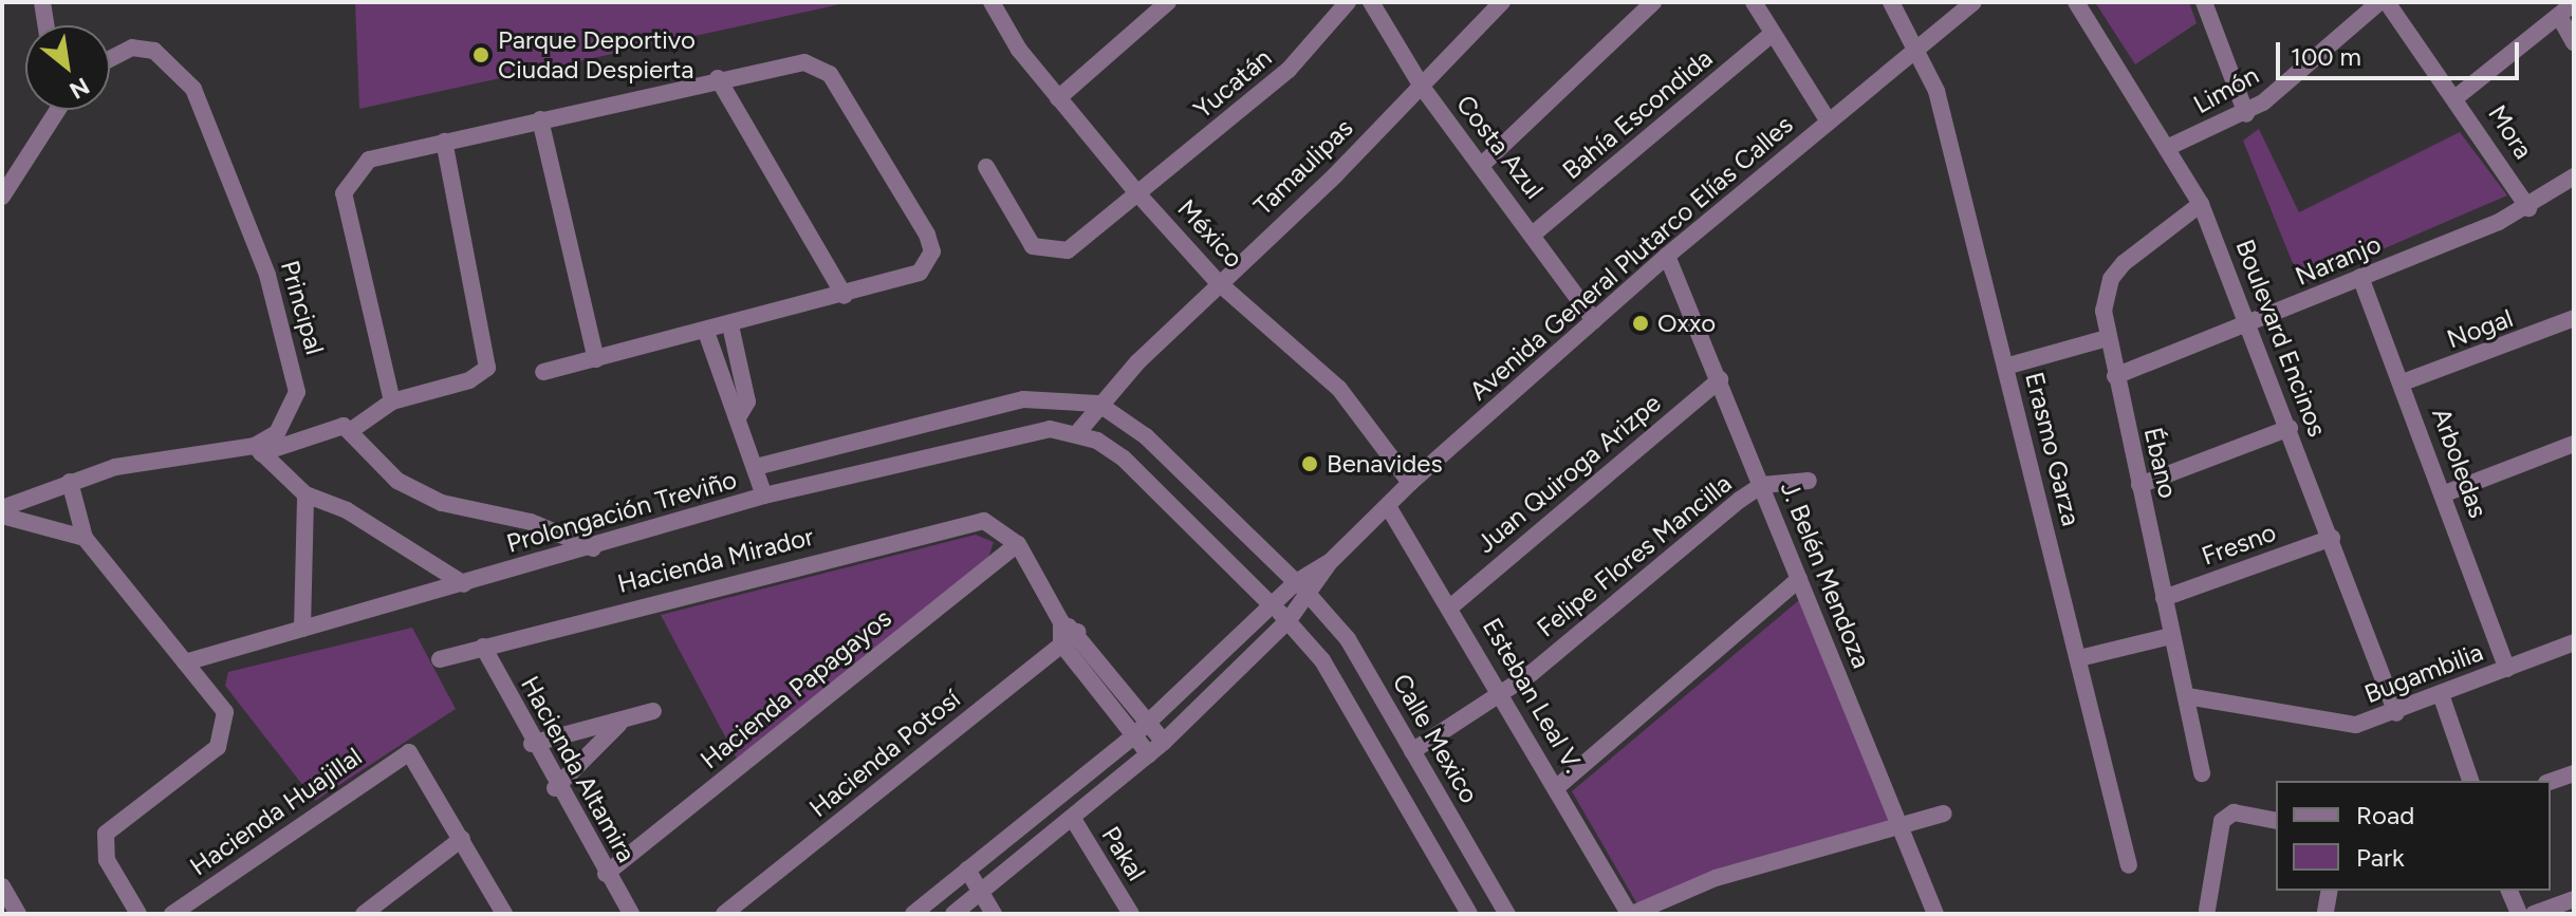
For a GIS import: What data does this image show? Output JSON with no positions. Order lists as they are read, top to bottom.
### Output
{
  "streets": {
    "street": [
      "Yucatán",
      "Limón",
      "Bahía Escondida",
      "Mora",
      "Costa Azul",
      "Tamaulipas",
      "México",
      "Avenida General Plutarco Elías Calles",
      "Naranjo",
      "Principal",
      "Nogal",
      "Boulevard Encinos",
      "Erasmo Garza",
      "Ébano",
      "Arboledas",
      "Juan Quiroga Arizpe",
      "Prolongación Treviño",
      "Fresno",
      "Felipe Flores Mancilla",
      "Hacienda Mirador",
      "J. Belén Mendoza",
      "Bugambilia",
      "Hacienda Papagayos",
      "Esteban Leal V.",
      "Calle Mexico",
      "Hacienda Potosí",
      "Hacienda Altamira",
      "Hacienda Huajillal",
      "Pakal"
    ]
  },
  "crossings": [
    ["Yucatán", "México"],
    ["Limón", "Boulevard Encinos"],
    ["Bahía Escondida", "Costa Azul"],
    ["Mora", "Naranjo"],
    ["Costa Azul", "Tamaulipas"],
    ["Costa Azul", "Avenida General Plutarco Elías Calles"],
    ["Tamaulipas", "México"],
    ["México", "Avenida General Plutarco Elías Calles"],
    ["Avenida General Plutarco Elías Calles", "Erasmo Garza"],
    ["Avenida General Plutarco Elías Calles", "Prolongación Treviño"],
    ["Avenida General Plutarco Elías Calles", "J. Belén Mendoza"],
    ["Avenida General Plutarco Elías Calles", "Esteban Leal V."],
    ["Avenida General Plutarco Elías Calles", "Calle Mexico"],
    ["Avenida General Plutarco Elías Calles", "Pakal"],
    ["Naranjo", "Boulevard Encinos"],
    ["Naranjo", "Ébano"],
    ["Naranjo", "Arboledas"],
    ["Nogal", "Arboledas"],
    ["Boulevard Encinos", "Ébano"],
    ["Boulevard Encinos", "Fresno"],
    ["Boulevard Encinos", "Bugambilia"],
    ["Ébano", "Fresno"],
    ["Ébano", "Bugambilia"],
    ["Arboledas", "Bugambilia"],
    ["Juan Quiroga Arizpe", "J. Belén Mendoza"],
    ["Juan Quiroga Arizpe", "Esteban Leal V."],
    ["Prolongación Treviño", "Calle Mexico"],
    ["Felipe Flores Mancilla", "J. Belén Mendoza"],
    ["Felipe Flores Mancilla", "Esteban Leal V."],
    ["Felipe Flores Mancilla", "Calle Mexico"],
    ["Hacienda Mirador", "Hacienda Papagayos"],
    ["Hacienda Mirador", "Hacienda Altamira"],
    ["Hacienda Papagayos", "Hacienda Altamira"]
  ],
  "places": ["Parque Deportivo Ciudad Despierta", "Oxxo", "Benavides"],
  "legend": ["Road", "Park"],
  "scale_bar": "100 m",
  "north": "bottom right"
}
